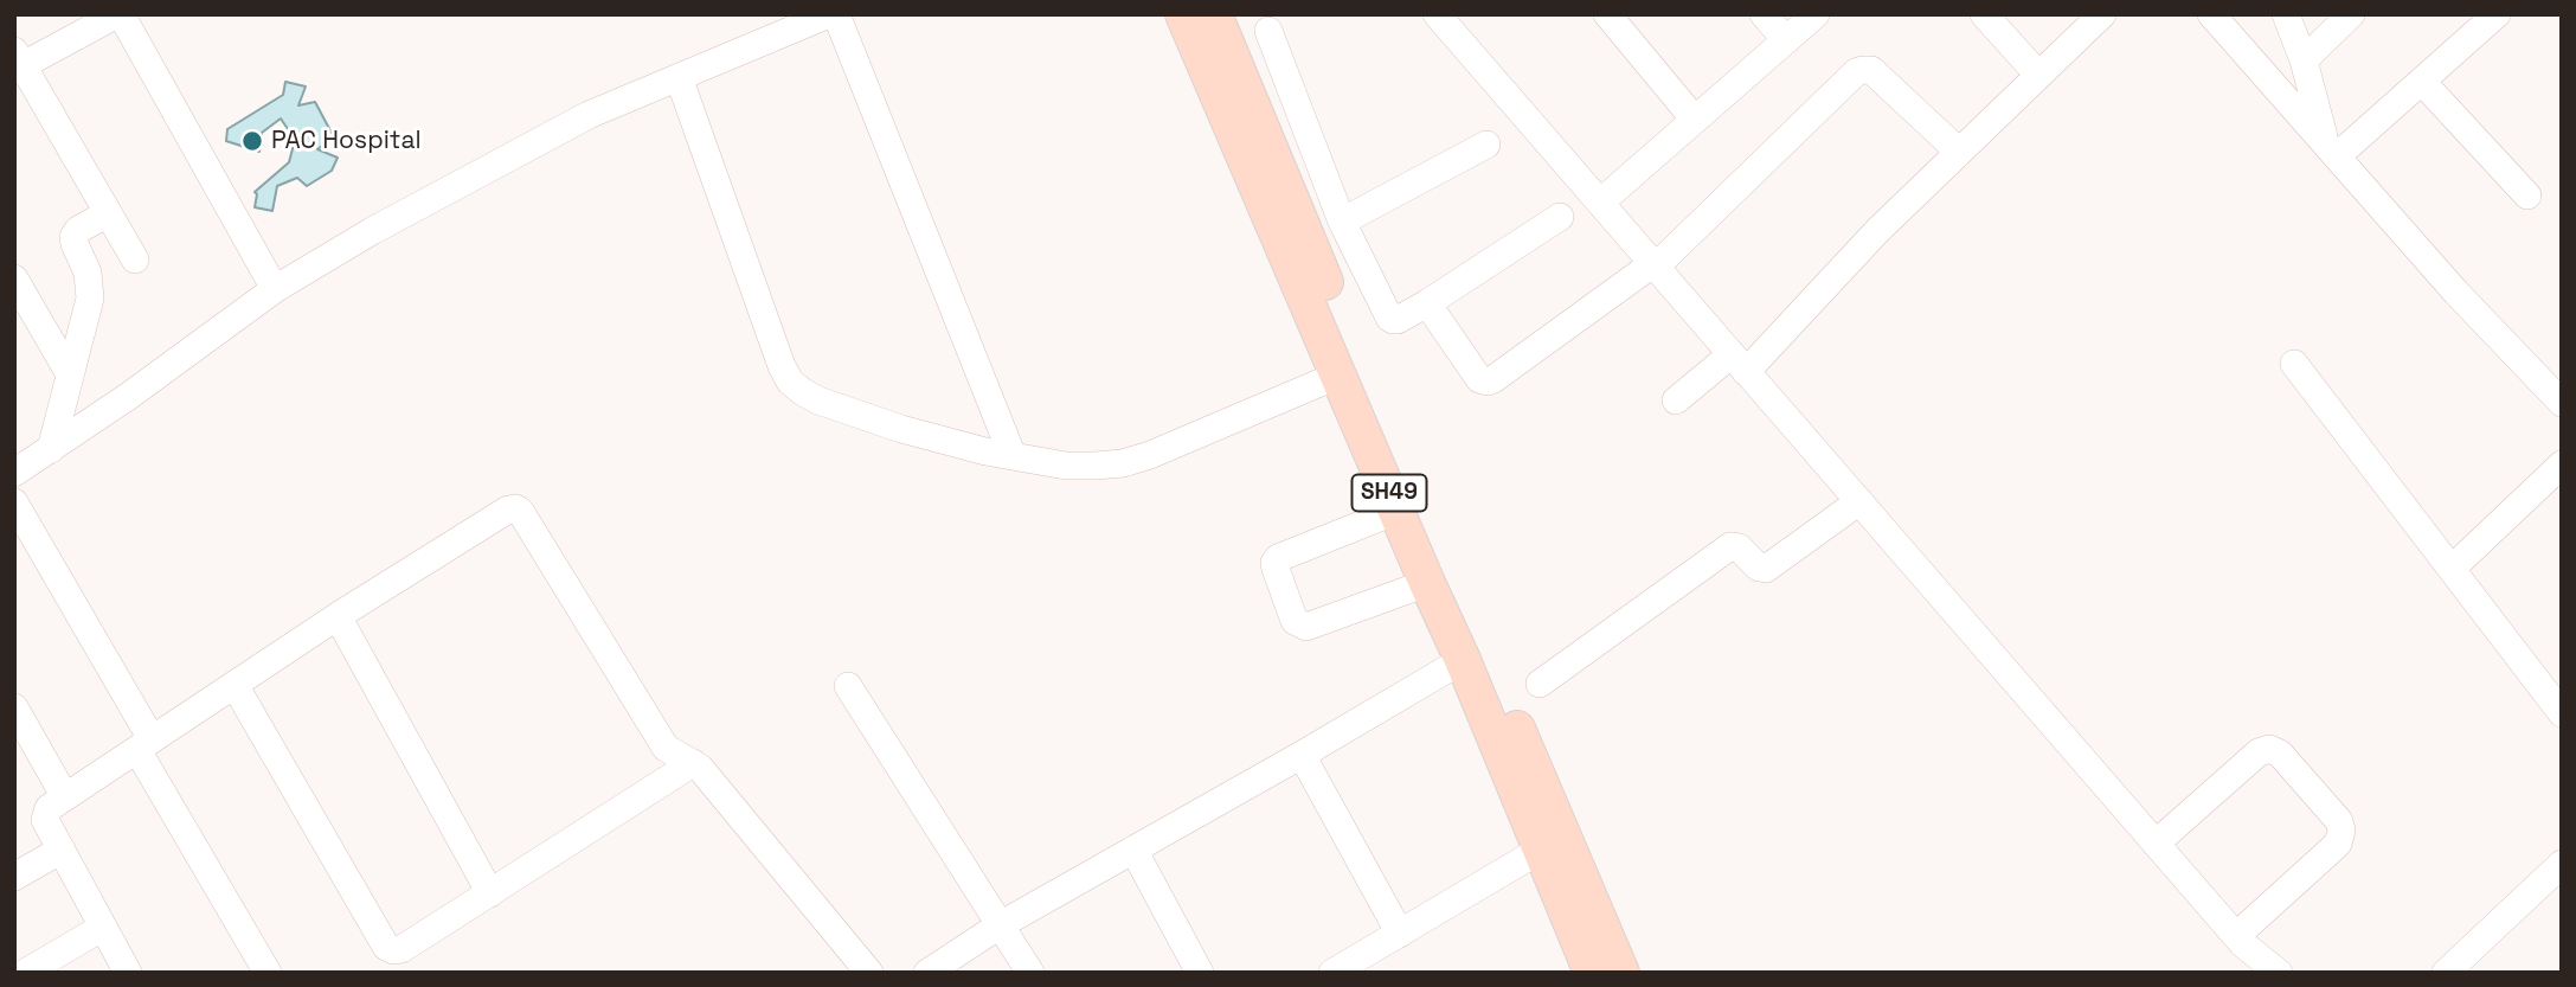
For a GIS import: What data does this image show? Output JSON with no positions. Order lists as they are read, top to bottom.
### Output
{
  "streets": {
    "main road": ["SH49"]
  },
  "places": ["PAC Hospital"]
}
